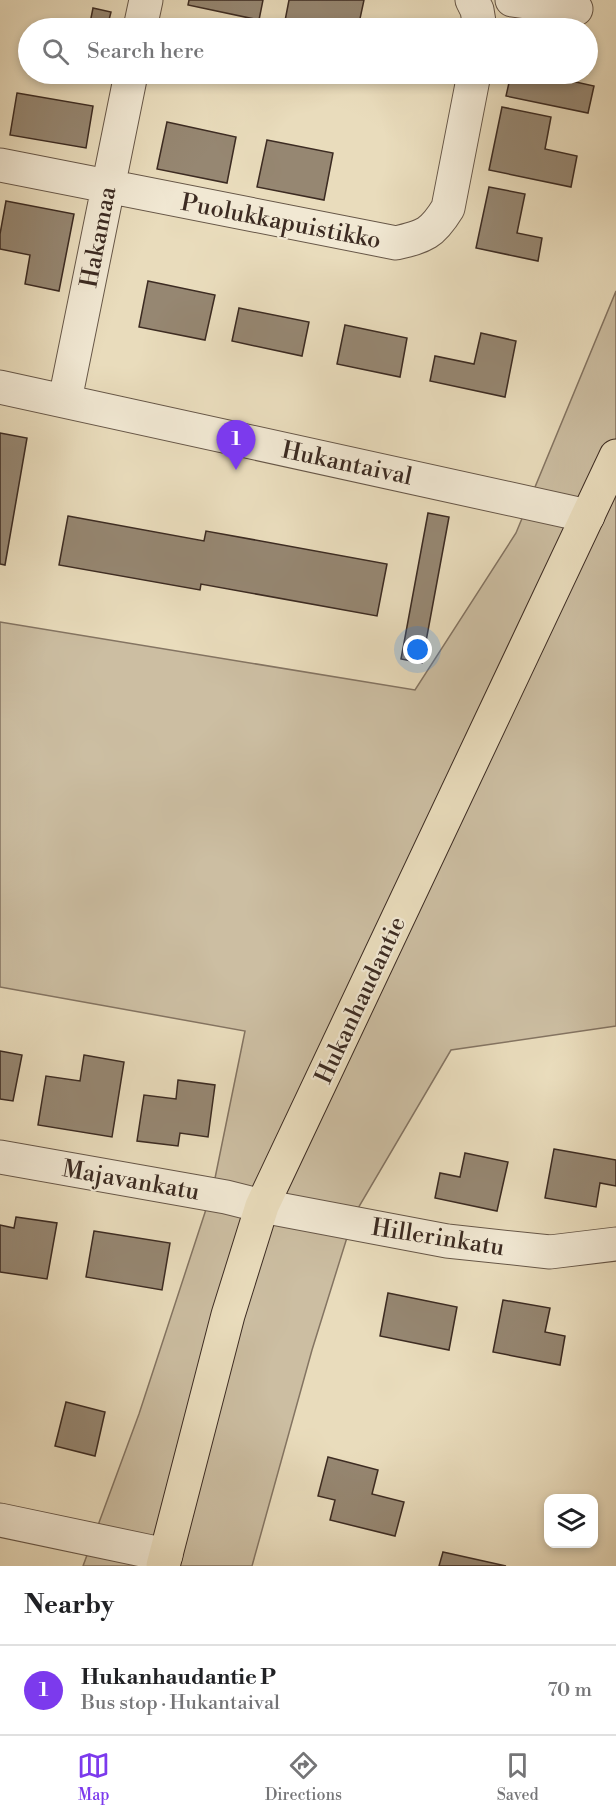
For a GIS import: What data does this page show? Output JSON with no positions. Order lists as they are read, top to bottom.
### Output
{
  "streets": {
    "main road": ["Hukanhaudantie"],
    "street": [
      "Puolukkapuistikko",
      "Hakamaa",
      "Hukantaival",
      "Majavankatu",
      "Hillerinkatu"
    ]
  },
  "crossings": [
    ["Puolukkapuistikko", "Hakamaa"],
    ["Hakamaa", "Hukantaival"],
    ["Hukantaival", "Hukanhaudantie"],
    ["Hukanhaudantie", "Majavankatu"],
    ["Hukanhaudantie", "Hillerinkatu"],
    ["Majavankatu", "Hillerinkatu"]
  ],
  "page": {
    "search": "Search here",
    "pins": "1",
    "heading": "Nearby",
    "list": [
      {
        "mark": "1",
        "name": "Hukanhaudantie P",
        "note": "Bus stop · Hukantaival",
        "value": "70 m"
      }
    ],
    "nav": ["Map", "Directions", "Saved"]
  }
}
